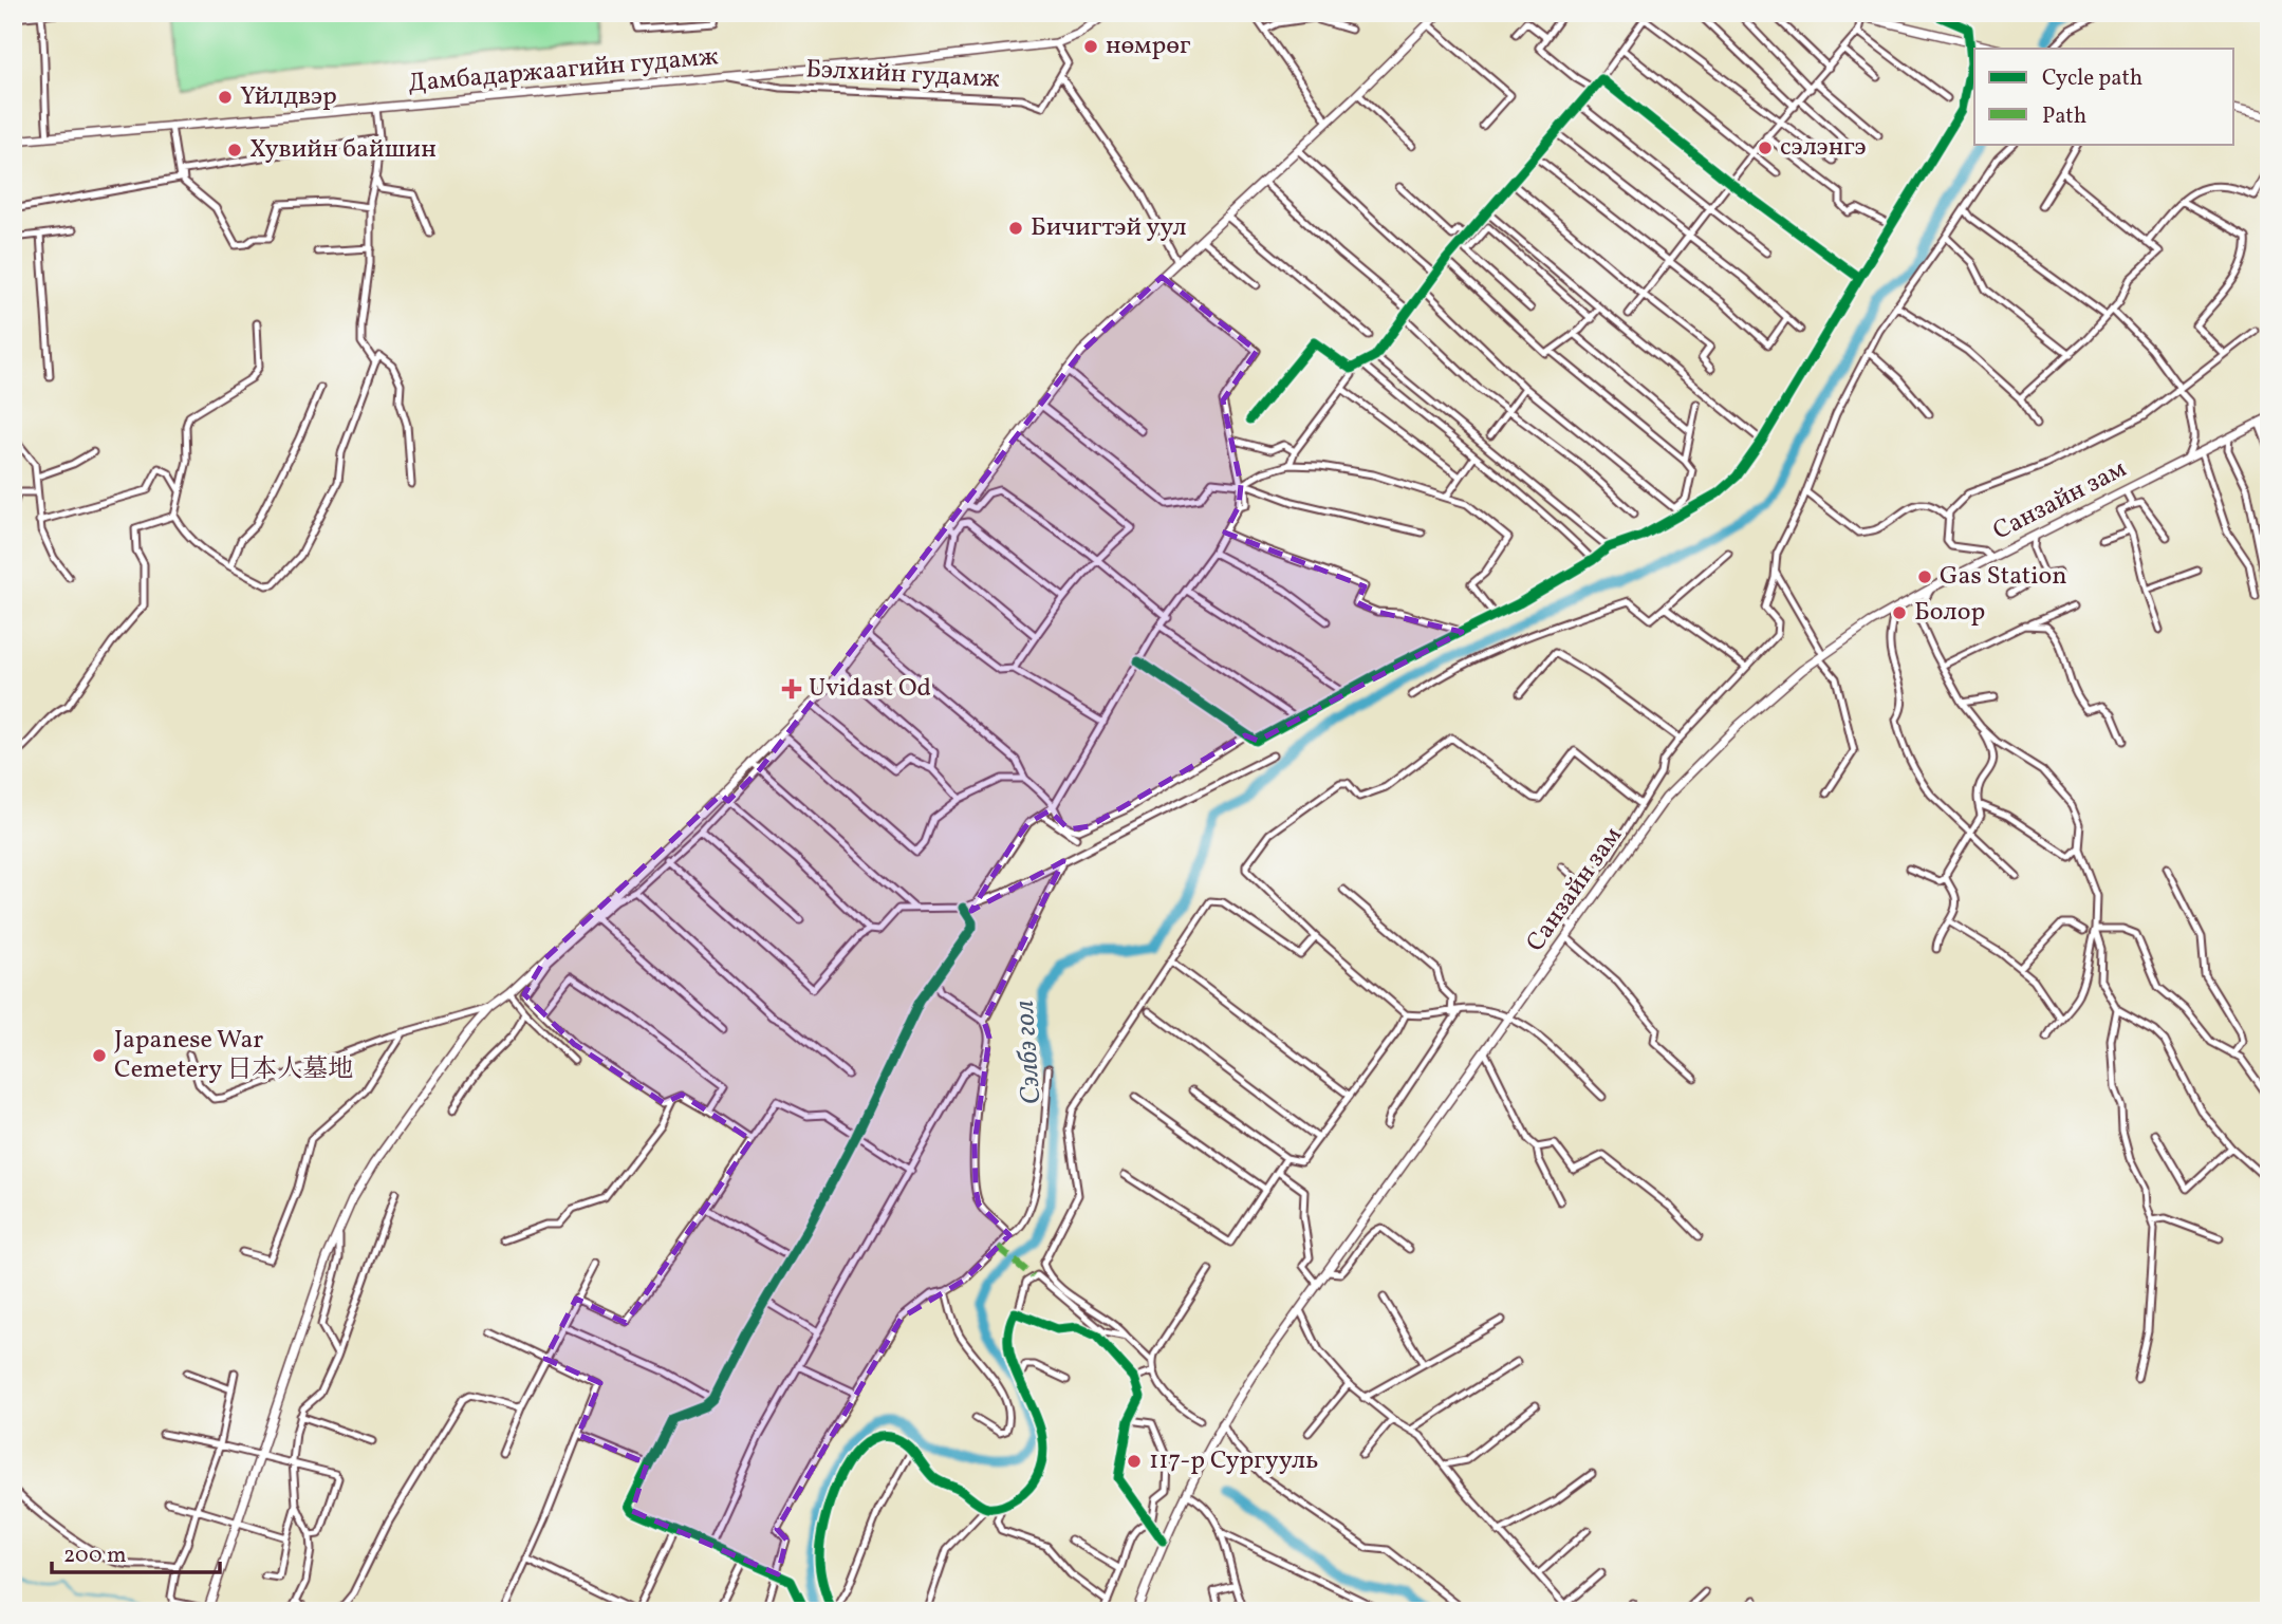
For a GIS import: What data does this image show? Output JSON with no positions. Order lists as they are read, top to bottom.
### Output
{
  "streets": {
    "main road": ["Дамбадаржаагийн гудамж", "Санзайн зам"],
    "street": ["Бэлхийн гудамж"]
  },
  "crossings": [
    ["Дамбадаржаагийн гудамж", "Бэлхийн гудамж"]
  ],
  "water": ["Сэлбэ гол"],
  "places": {
    "other": [
      "нөмрөг",
      "Үйлдвэр",
      "сэлэнгэ",
      "Хувийн байшин",
      "Бичигтэй уул",
      "Gas Station",
      "Болор",
      "Japanese War Cemetery 日本人墓地",
      "117-р Сургууль"
    ],
    "health": ["Uvidast Od"]
  },
  "legend": ["Cycle path", "Path"],
  "scale_bar": "200 m"
}
